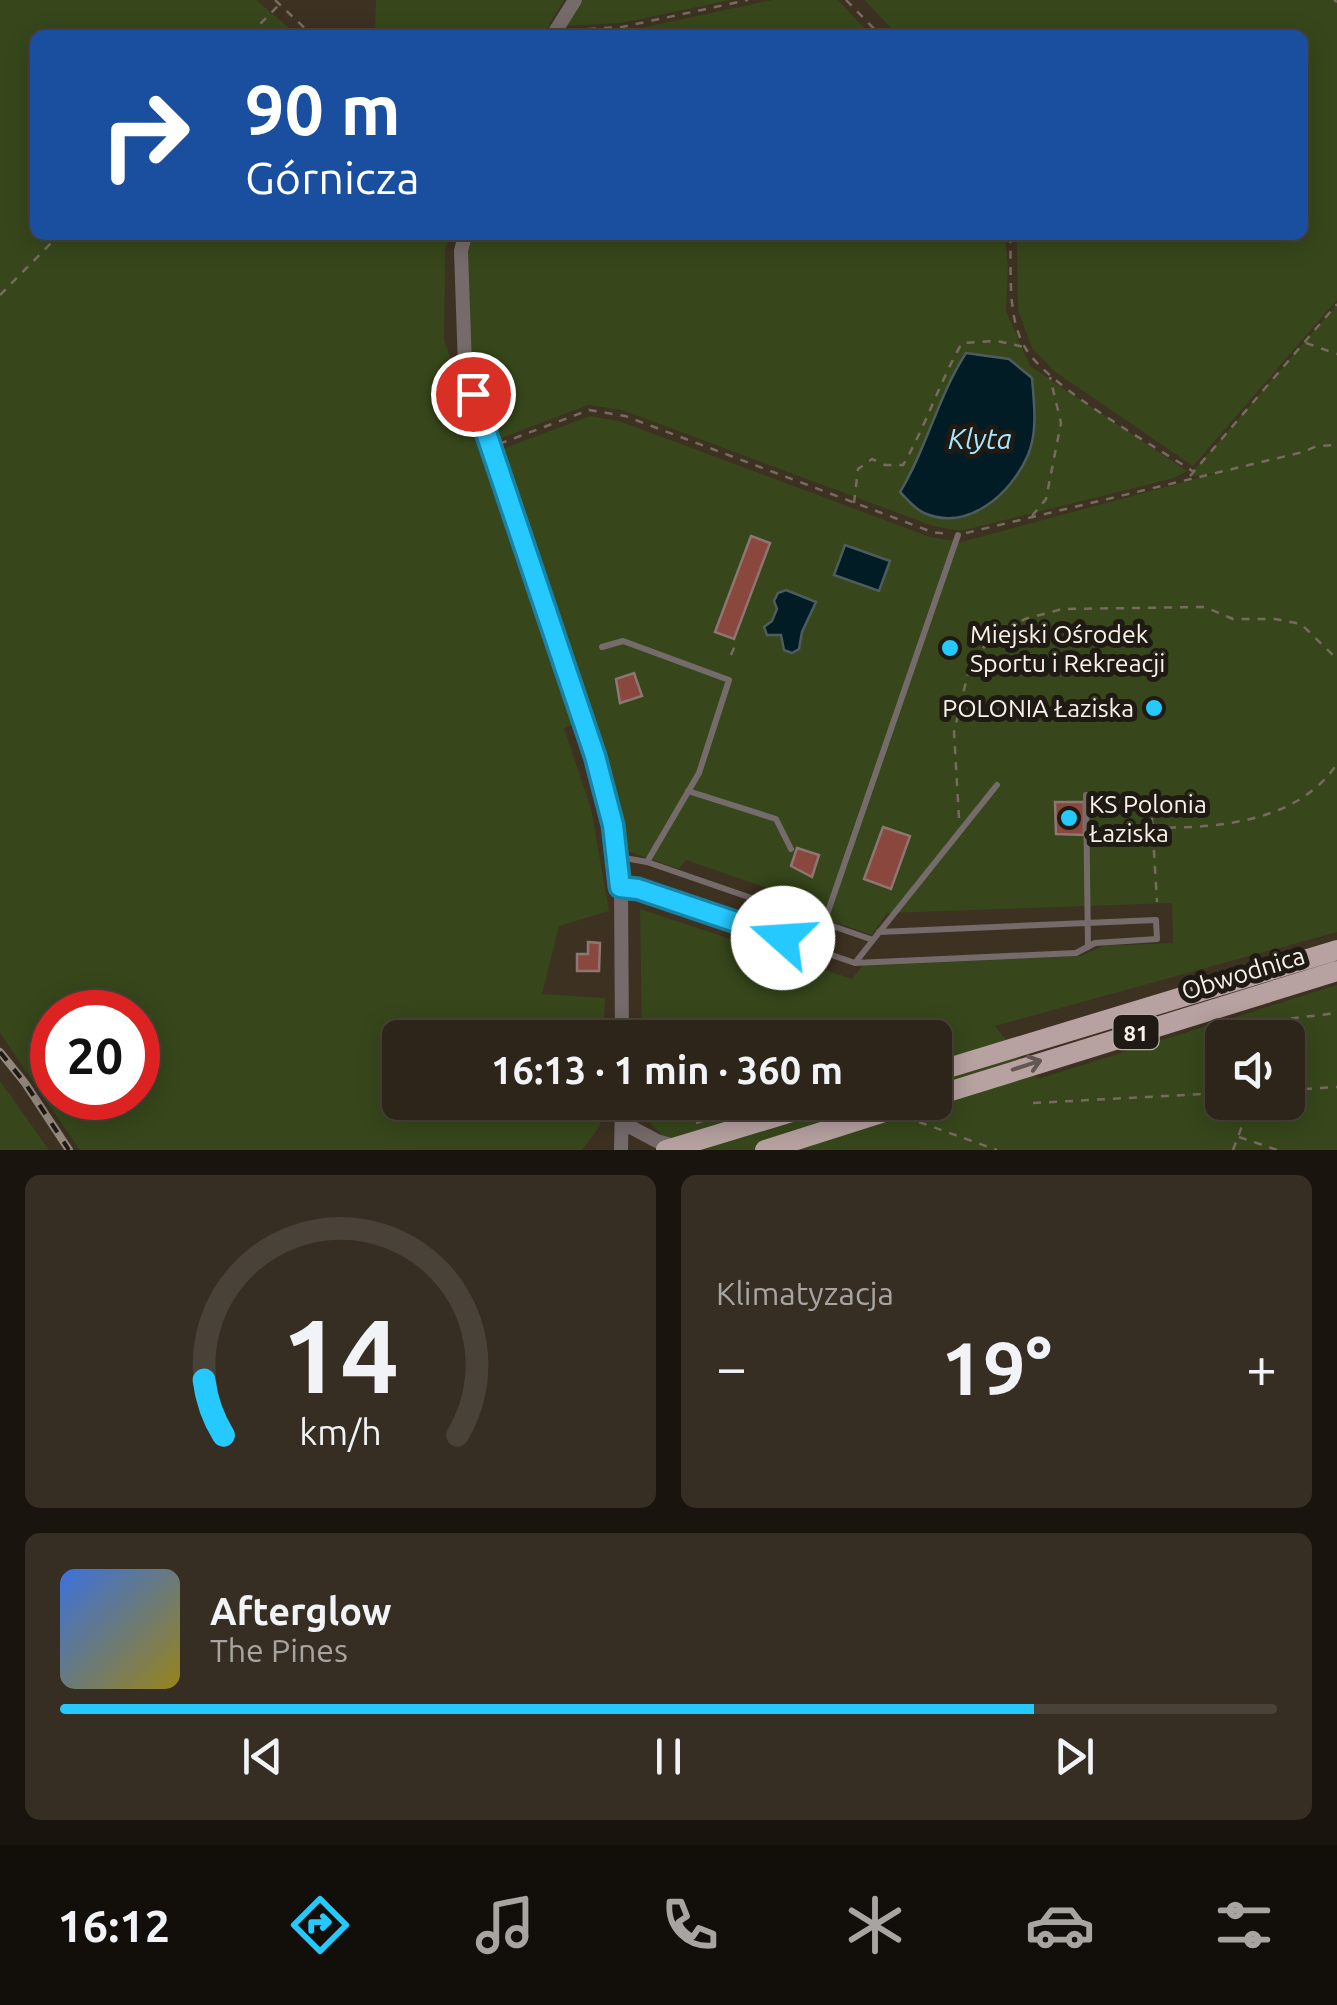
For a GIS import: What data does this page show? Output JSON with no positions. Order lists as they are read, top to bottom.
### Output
{
  "streets": {
    "main road": ["Obwodnica", "81"]
  },
  "water": ["Klyta"],
  "places": ["Miejski Ośrodek Sportu i Rekreacji", "POLONIA Łaziska", "KS Polonia Łaziska"],
  "page": {
    "turn": ["90 m", "Górnicza"],
    "limit": "20",
    "trip": "16:13 · 1 min · 360 m",
    "tile": "Klimatyzacja",
    "heat": ["−", "19°", "+"],
    "song": ["Afterglow", "The Pines"],
    "tabs": "16:12",
    "gauge": ["14", "km/h"]
  }
}
